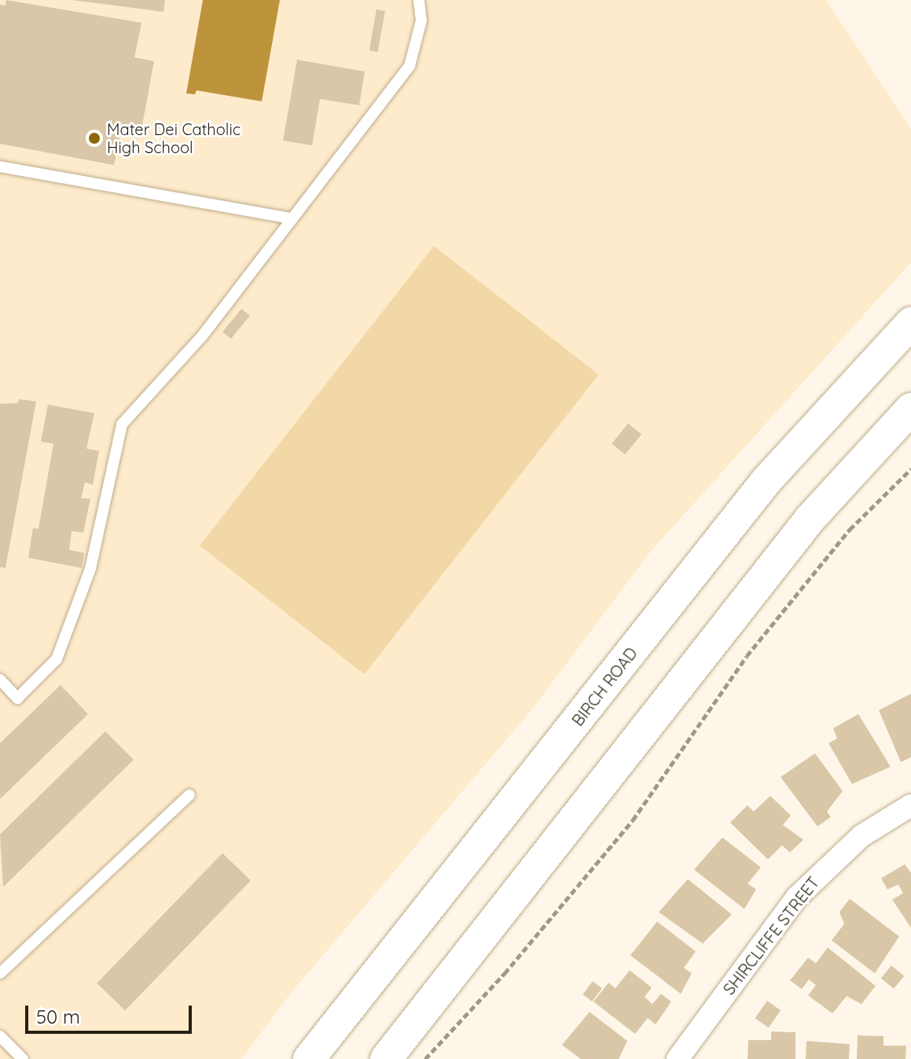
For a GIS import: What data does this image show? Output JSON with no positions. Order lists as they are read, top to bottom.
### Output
{
  "streets": {
    "main road": ["BIRCH ROAD"],
    "street": ["SHIRCLIFFE STREET"]
  },
  "places": ["Mater Dei Catholic High School"],
  "scale_bar": "50 m"
}
